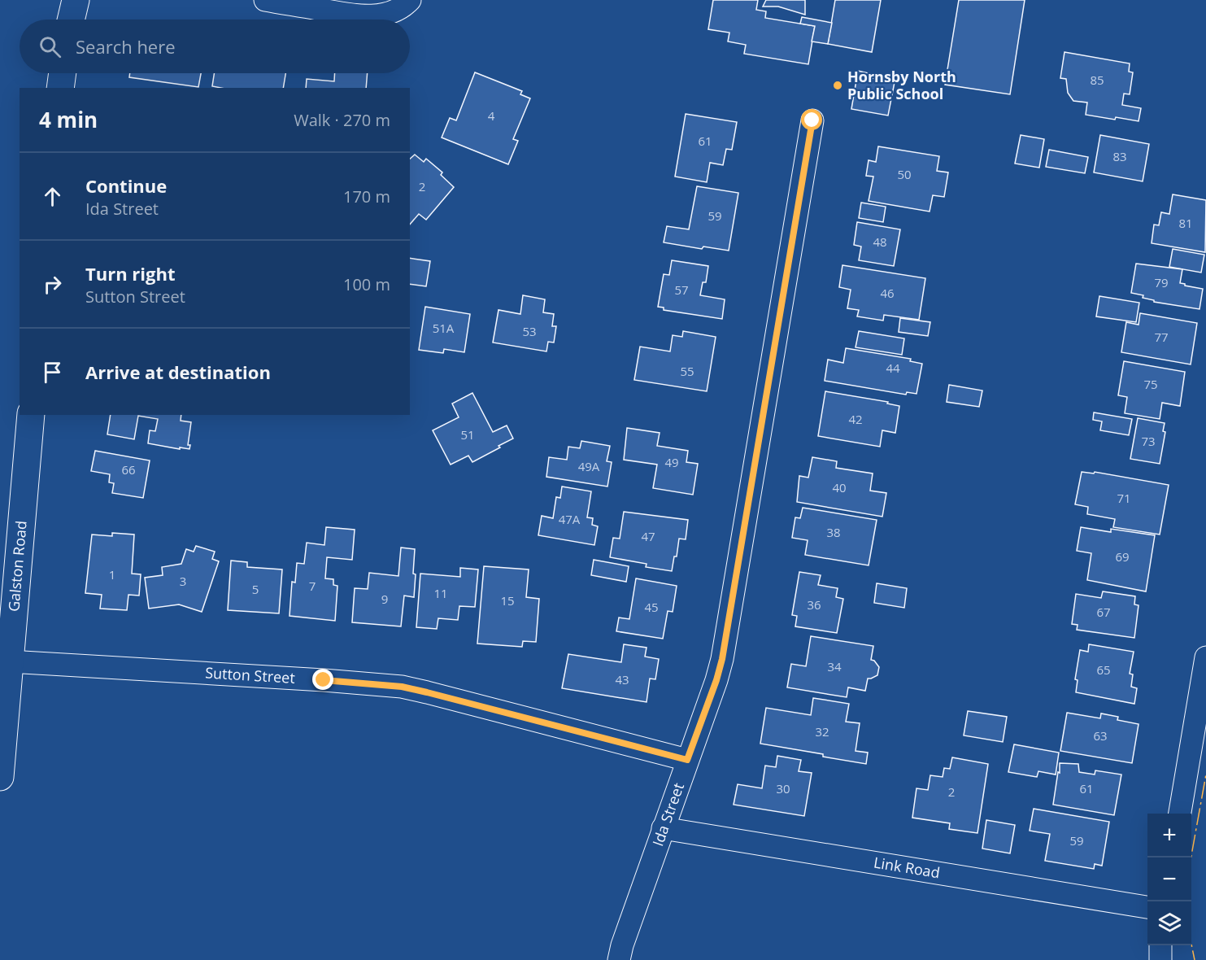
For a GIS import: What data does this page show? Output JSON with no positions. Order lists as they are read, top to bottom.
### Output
{
  "streets": {
    "main road": ["Galston Road"],
    "street": ["Sutton Street", "Ida Street", "Link Road"]
  },
  "crossings": [
    ["Galston Road", "Sutton Street"],
    ["Sutton Street", "Ida Street"],
    ["Ida Street", "Link Road"]
  ],
  "places": ["Hornsby North Public School"],
  "house_numbers": [
    "85",
    "4",
    "61",
    "83",
    "50",
    "2",
    "59",
    "81",
    "48",
    "79",
    "57",
    "46",
    "51A",
    "53",
    "77",
    "44",
    "55",
    "75",
    "42",
    "51",
    "73",
    "49",
    "49A",
    "66",
    "40",
    "71",
    "47A",
    "38",
    "47",
    "69",
    "1",
    "3",
    "7",
    "5",
    "11",
    "9",
    "15",
    "36",
    "45",
    "67",
    "34",
    "65",
    "43",
    "32",
    "63",
    "30",
    "61",
    "2",
    "59"
  ],
  "page": {
    "search": "Search here",
    "heading": ["4 min", "Walk · 270 m"],
    "list": [
      ["Continue", "Ida Street", "170 m"],
      ["Turn right", "Sutton Street", "100 m"],
      "Arrive at destination"
    ],
    "map_buttons": ["+", "−"]
  }
}
